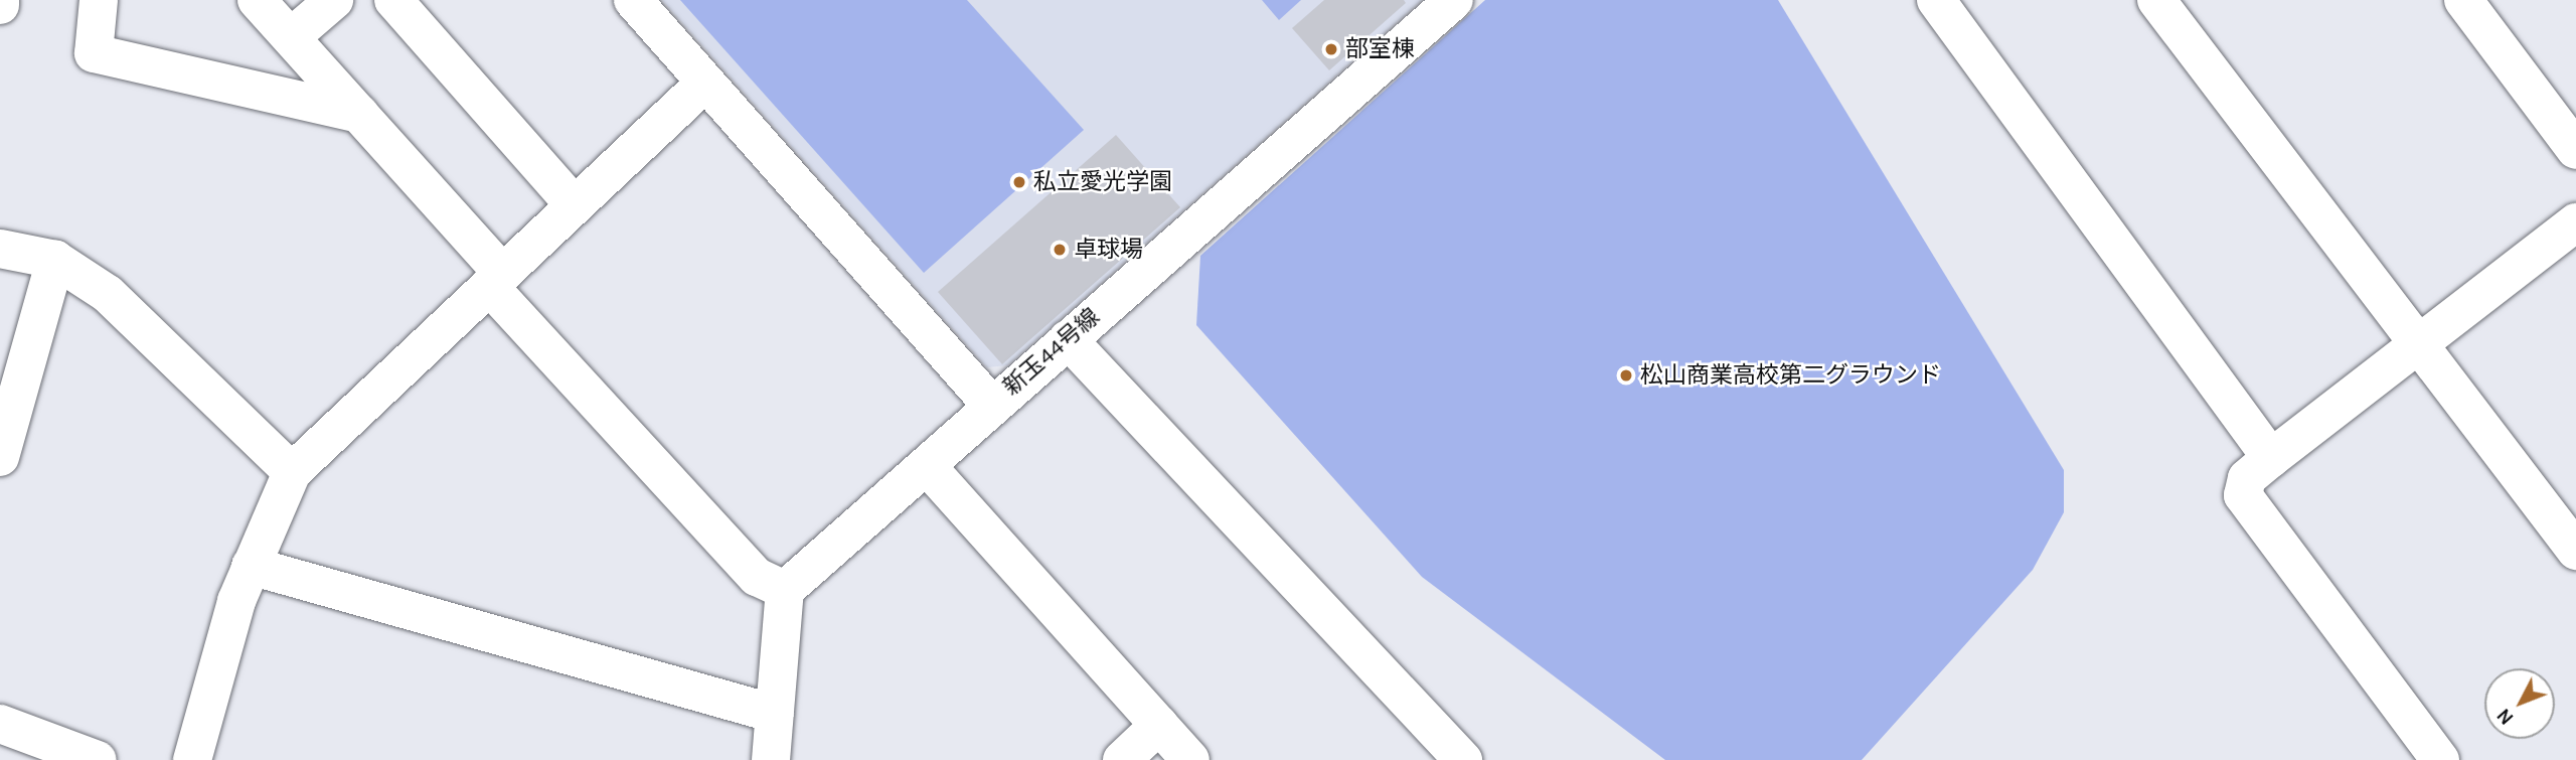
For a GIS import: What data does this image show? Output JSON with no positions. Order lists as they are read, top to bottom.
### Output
{
  "streets": {
    "street": ["新玉44号線"]
  },
  "places": [
    "部室棟",
    "私立愛光学園",
    "卓球場",
    "松山商業高校第二グラウンド"
  ],
  "north": "bottom left"
}
